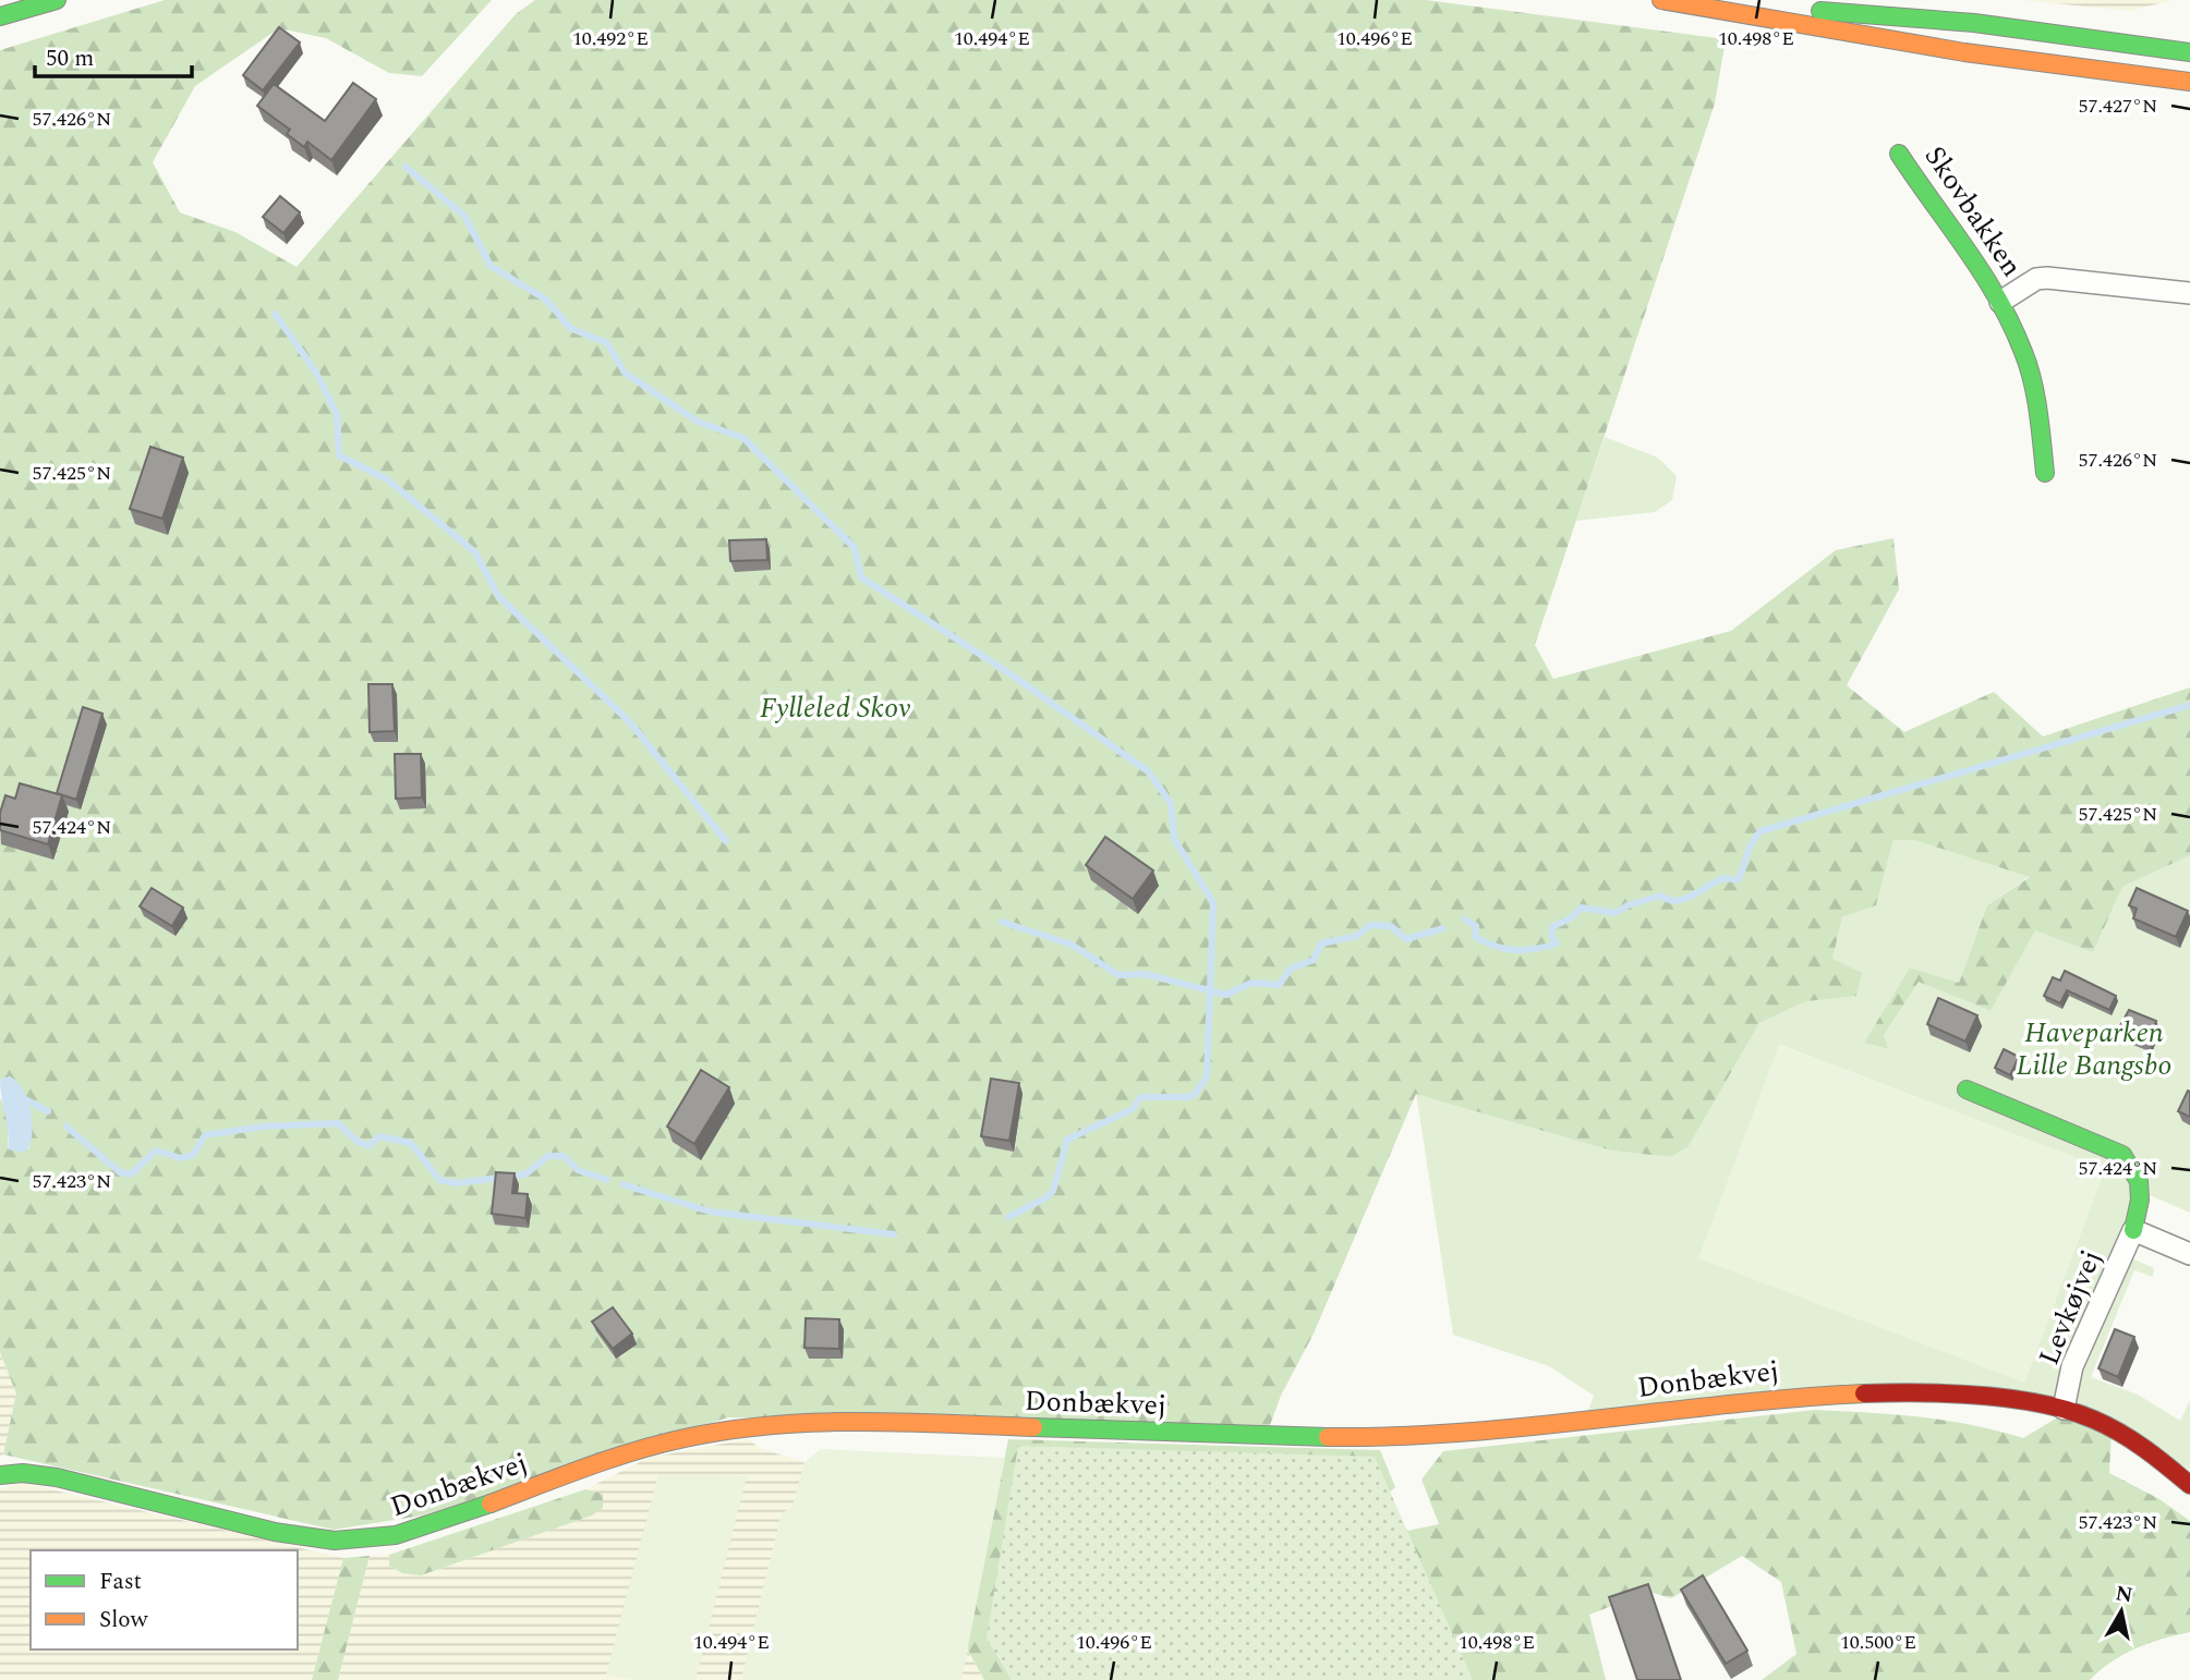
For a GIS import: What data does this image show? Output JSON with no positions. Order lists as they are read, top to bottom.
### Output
{
  "streets": {
    "street": ["Skovbakken", "Levkøjvej", "Donbækvej"]
  },
  "crossings": [
    ["Levkøjvej", "Donbækvej"]
  ],
  "parks": ["Fylleled Skov", "Haveparken Lille Bangsbo"],
  "legend": ["Fast", "Slow"],
  "scale_bar": "50 m",
  "north": "top",
  "coordinates": [
    "10.492°E",
    "10.494°E",
    "10.496°E",
    "10.498°E",
    "57.427°N",
    "57.426°N",
    "57.425°N",
    "57.424°N",
    "57.423°N",
    "10.500°E"
  ]
}
